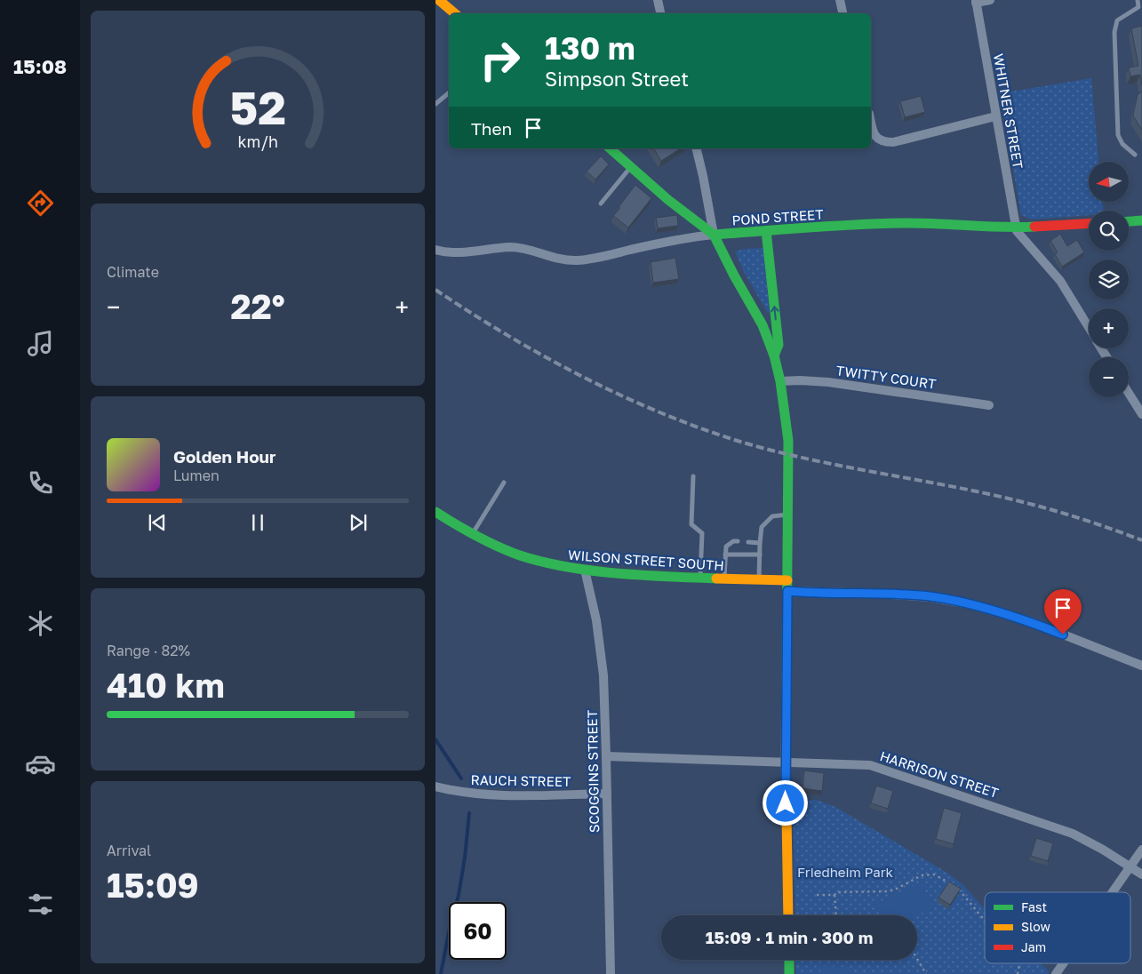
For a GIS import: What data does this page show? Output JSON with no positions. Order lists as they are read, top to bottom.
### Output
{
  "streets": {
    "street": [
      "WHITNER STREET",
      "POND STREET",
      "TWITTY COURT",
      "WILSON STREET SOUTH",
      "SCOGGINS STREET",
      "HARRISON STREET",
      "RAUCH STREET"
    ]
  },
  "crossings": [
    ["WHITNER STREET", "POND STREET"],
    ["WILSON STREET SOUTH", "SCOGGINS STREET"],
    ["SCOGGINS STREET", "HARRISON STREET"],
    ["SCOGGINS STREET", "RAUCH STREET"]
  ],
  "parks": ["Friedheim Park"],
  "legend": ["Fast", "Slow", "Jam"],
  "north": "left",
  "page": {
    "tabs": "15:08",
    "turn": ["130 m", "Simpson Street"],
    "then": "Then",
    "map_buttons": ["+", "−"],
    "tile": [
      "Climate",
      ["Range · 82%", "410 km"],
      ["Arrival", "15:09"]
    ],
    "heat": ["−", "22°", "+"],
    "song": ["Golden Hour", "Lumen"],
    "limit": "60",
    "trip": "15:09 · 1 min · 300 m",
    "gauge": ["52", "km/h"]
  }
}
